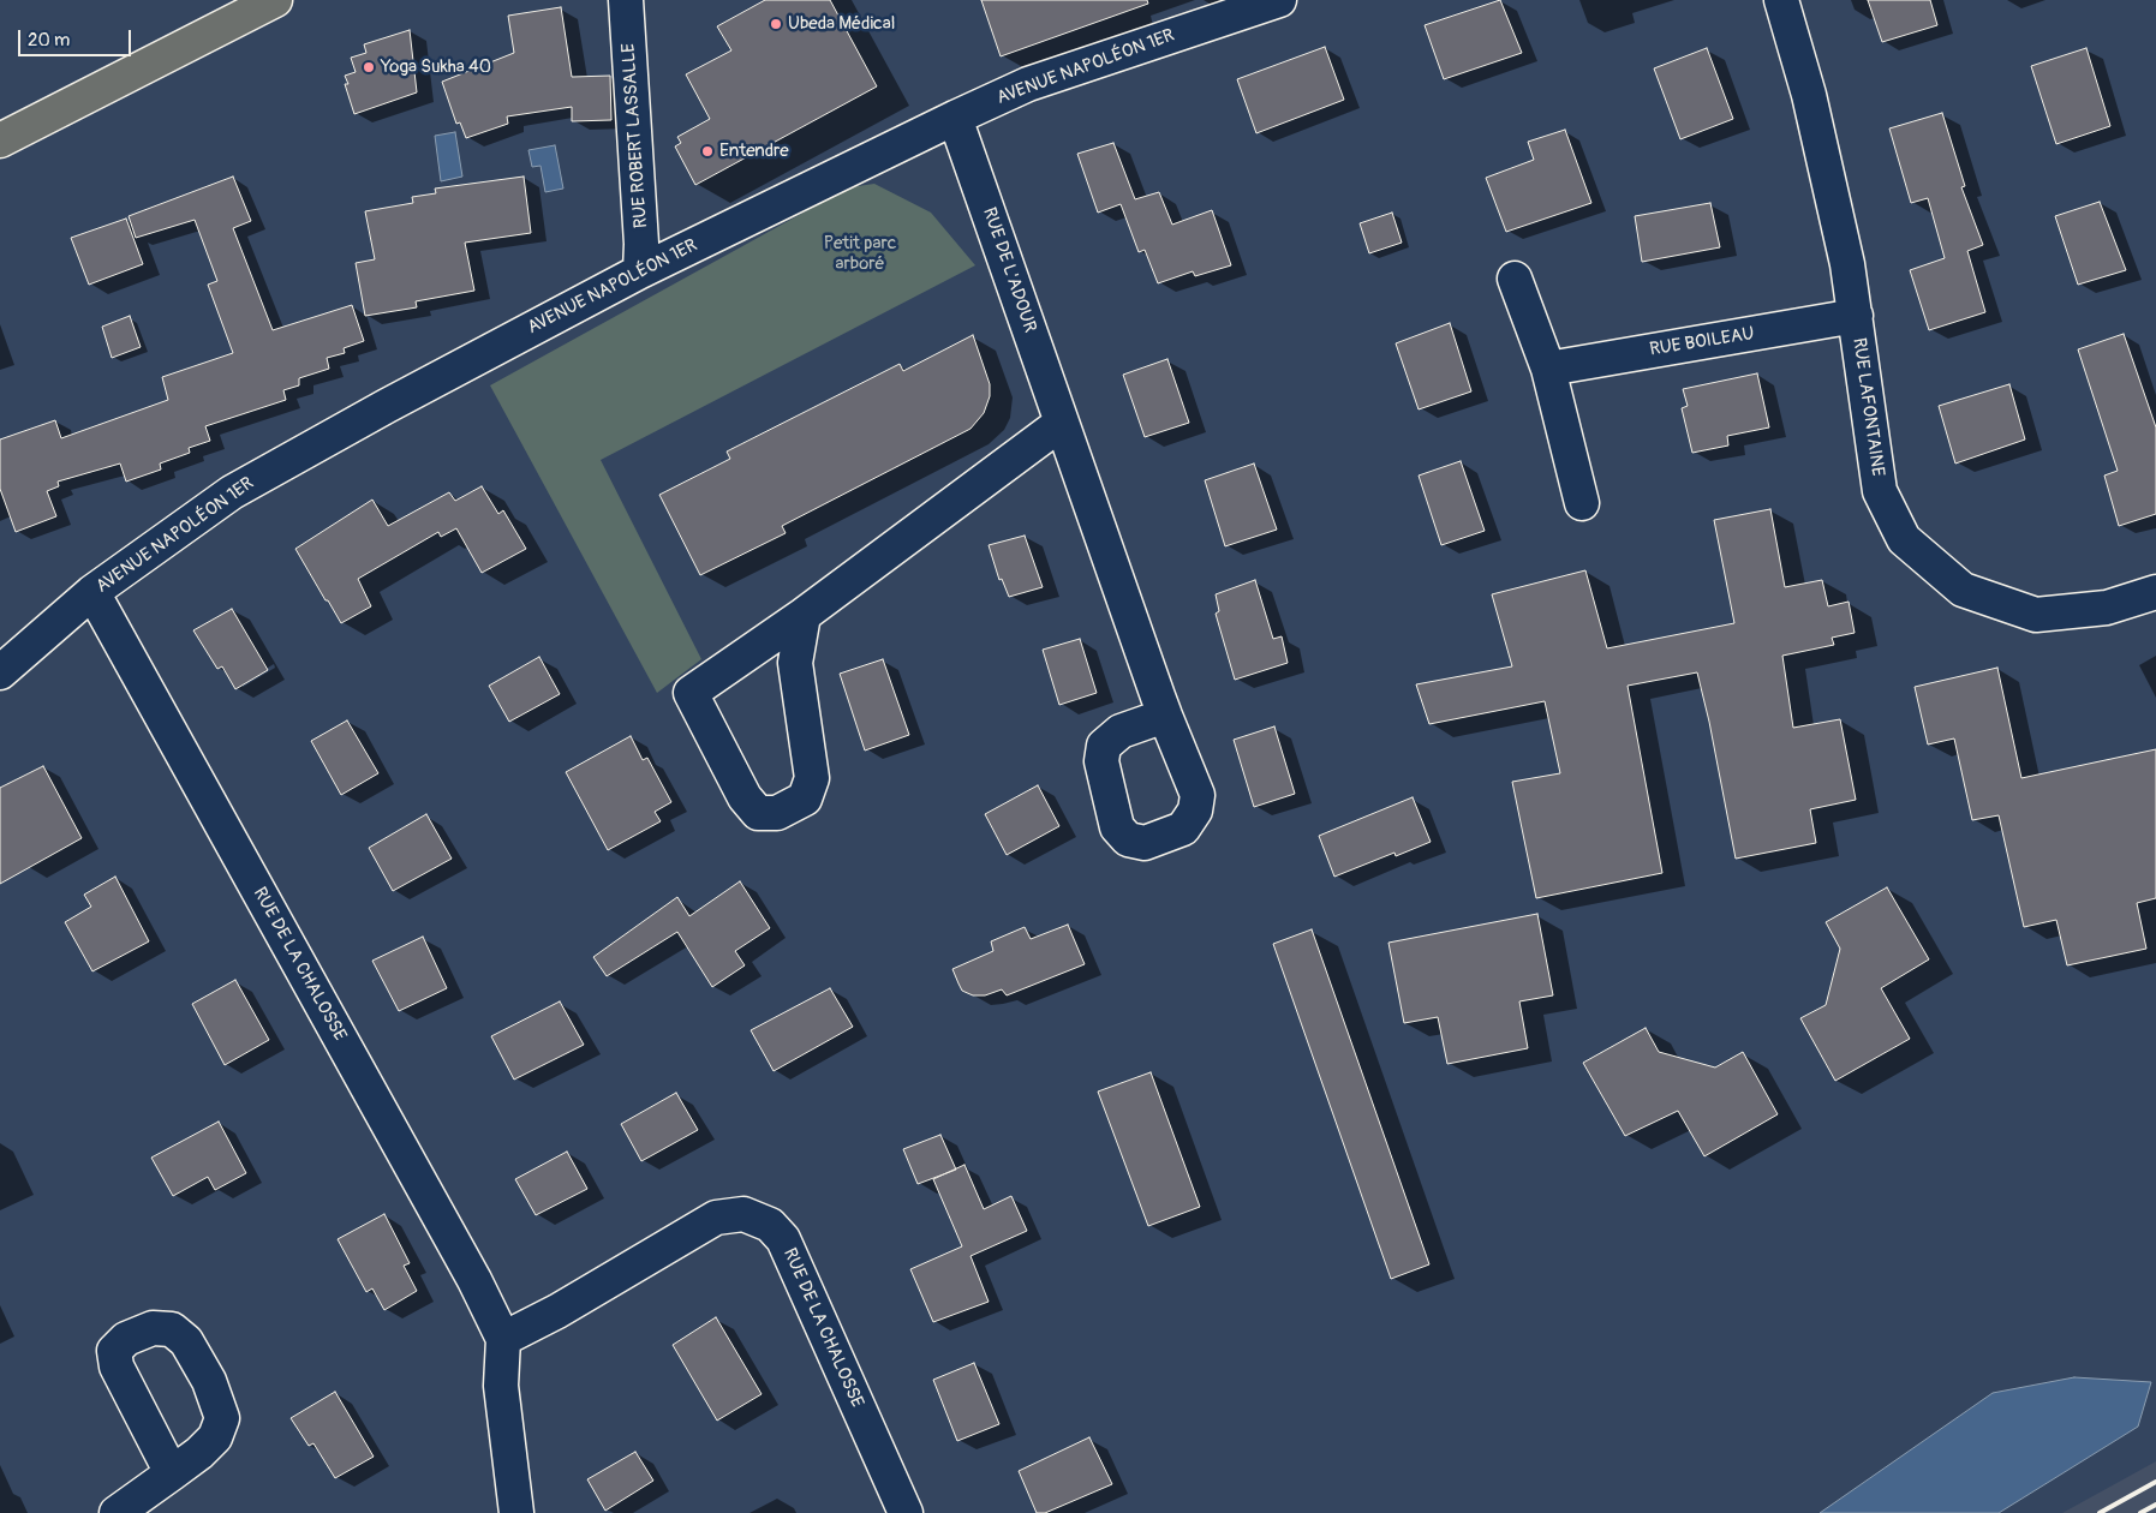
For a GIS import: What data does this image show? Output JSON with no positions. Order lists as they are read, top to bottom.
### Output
{
  "streets": {
    "street": [
      "AVENUE NAPOLÉON 1ER",
      "RUE ROBERT LASSALLE",
      "RUE DE L'ADOUR",
      "RUE BOILEAU",
      "RUE LAFONTAINE",
      "RUE DE LA CHALOSSE"
    ]
  },
  "crossings": [
    ["AVENUE NAPOLÉON 1ER", "RUE ROBERT LASSALLE"],
    ["AVENUE NAPOLÉON 1ER", "RUE DE L'ADOUR"],
    ["AVENUE NAPOLÉON 1ER", "RUE DE LA CHALOSSE"],
    ["RUE BOILEAU", "RUE LAFONTAINE"]
  ],
  "parks": ["Petit parc arboré"],
  "places": ["Ubeda Médical", "Yoga Sukha 40", "Entendre"],
  "scale_bar": "20 m"
}
